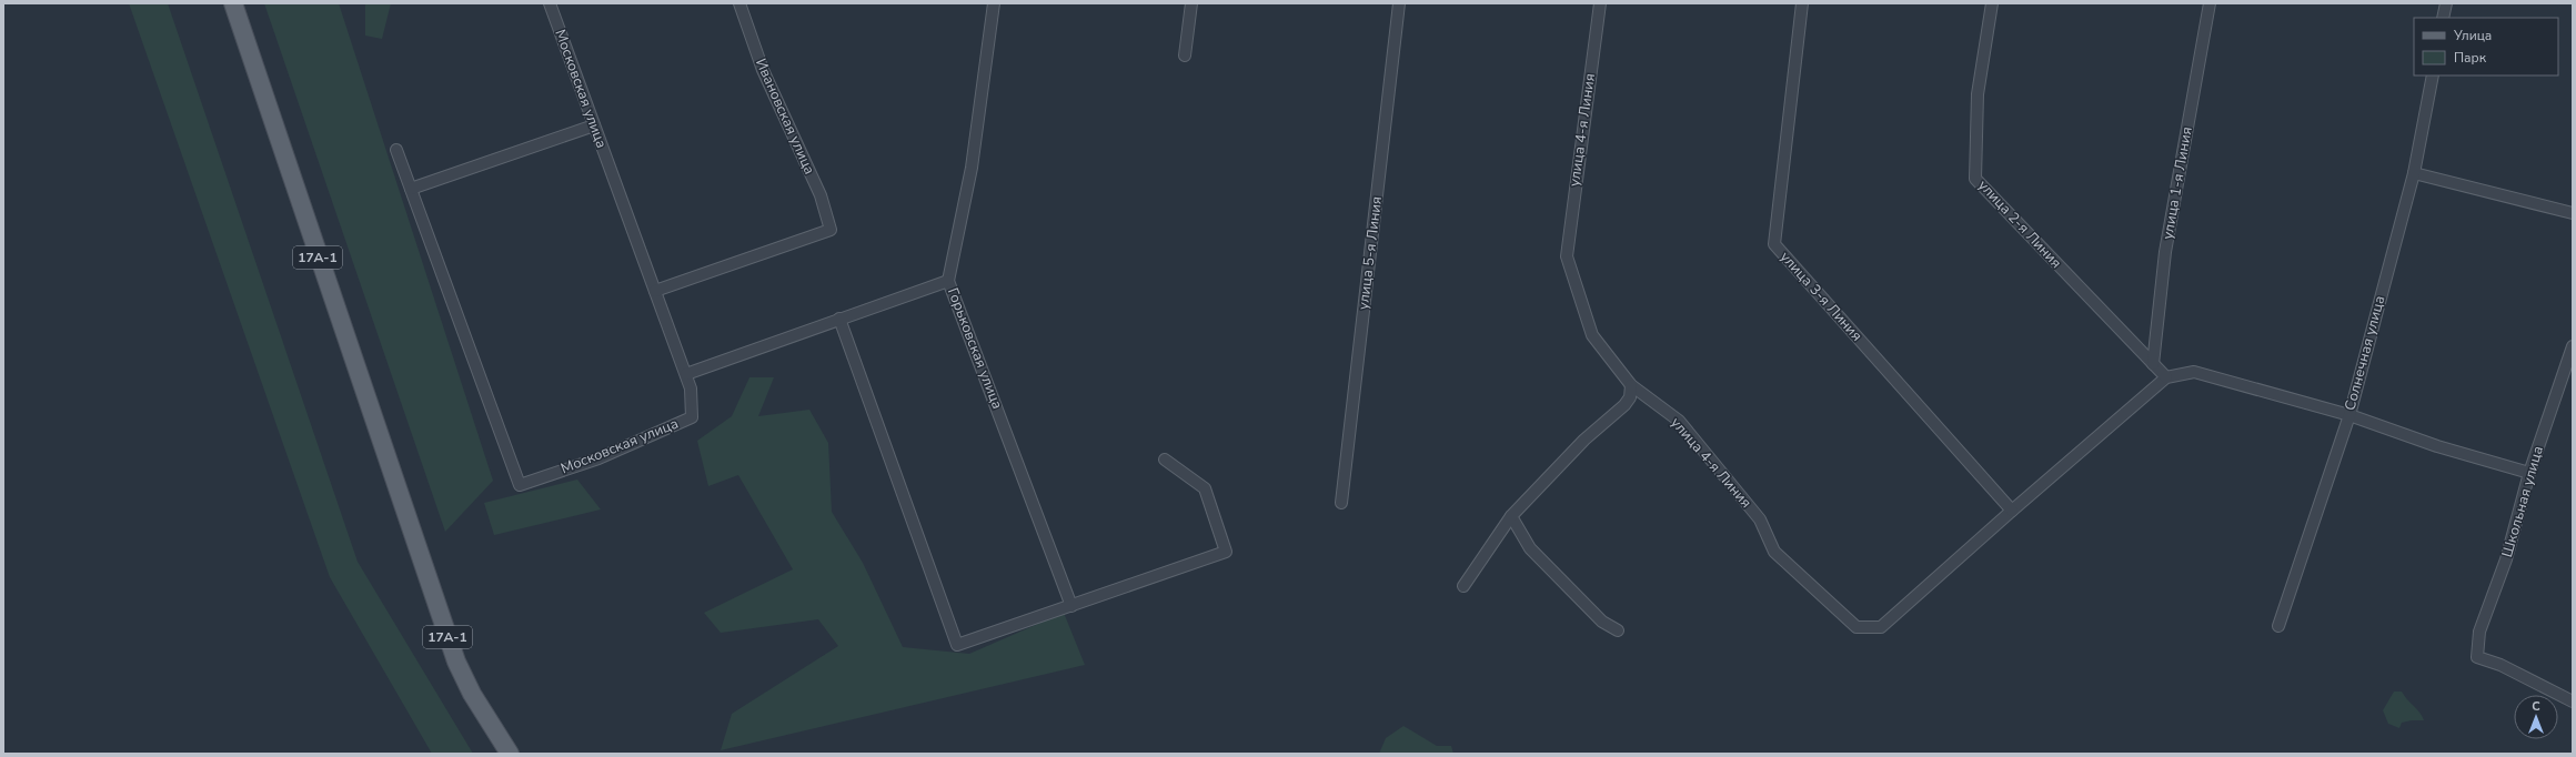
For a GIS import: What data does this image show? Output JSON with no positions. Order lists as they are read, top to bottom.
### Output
{
  "streets": {
    "main road": ["17А-1"],
    "street": [
      "Московская улица",
      "Ивановская улица",
      "улица 4-я Линия",
      "улица 1-я Линия",
      "улица 2-я Линия",
      "улица 5-я Линия",
      "улица 3-я Линия",
      "Горьковская улица",
      "Солнечная улица",
      "Школьная улица"
    ]
  },
  "crossings": [
    ["Московская улица", "Ивановская улица"],
    ["улица 4-я Линия", "улица 3-я Линия"],
    ["улица 1-я Линия", "улица 2-я Линия"]
  ],
  "legend": ["Улица", "Парк"],
  "north": "top"
}
